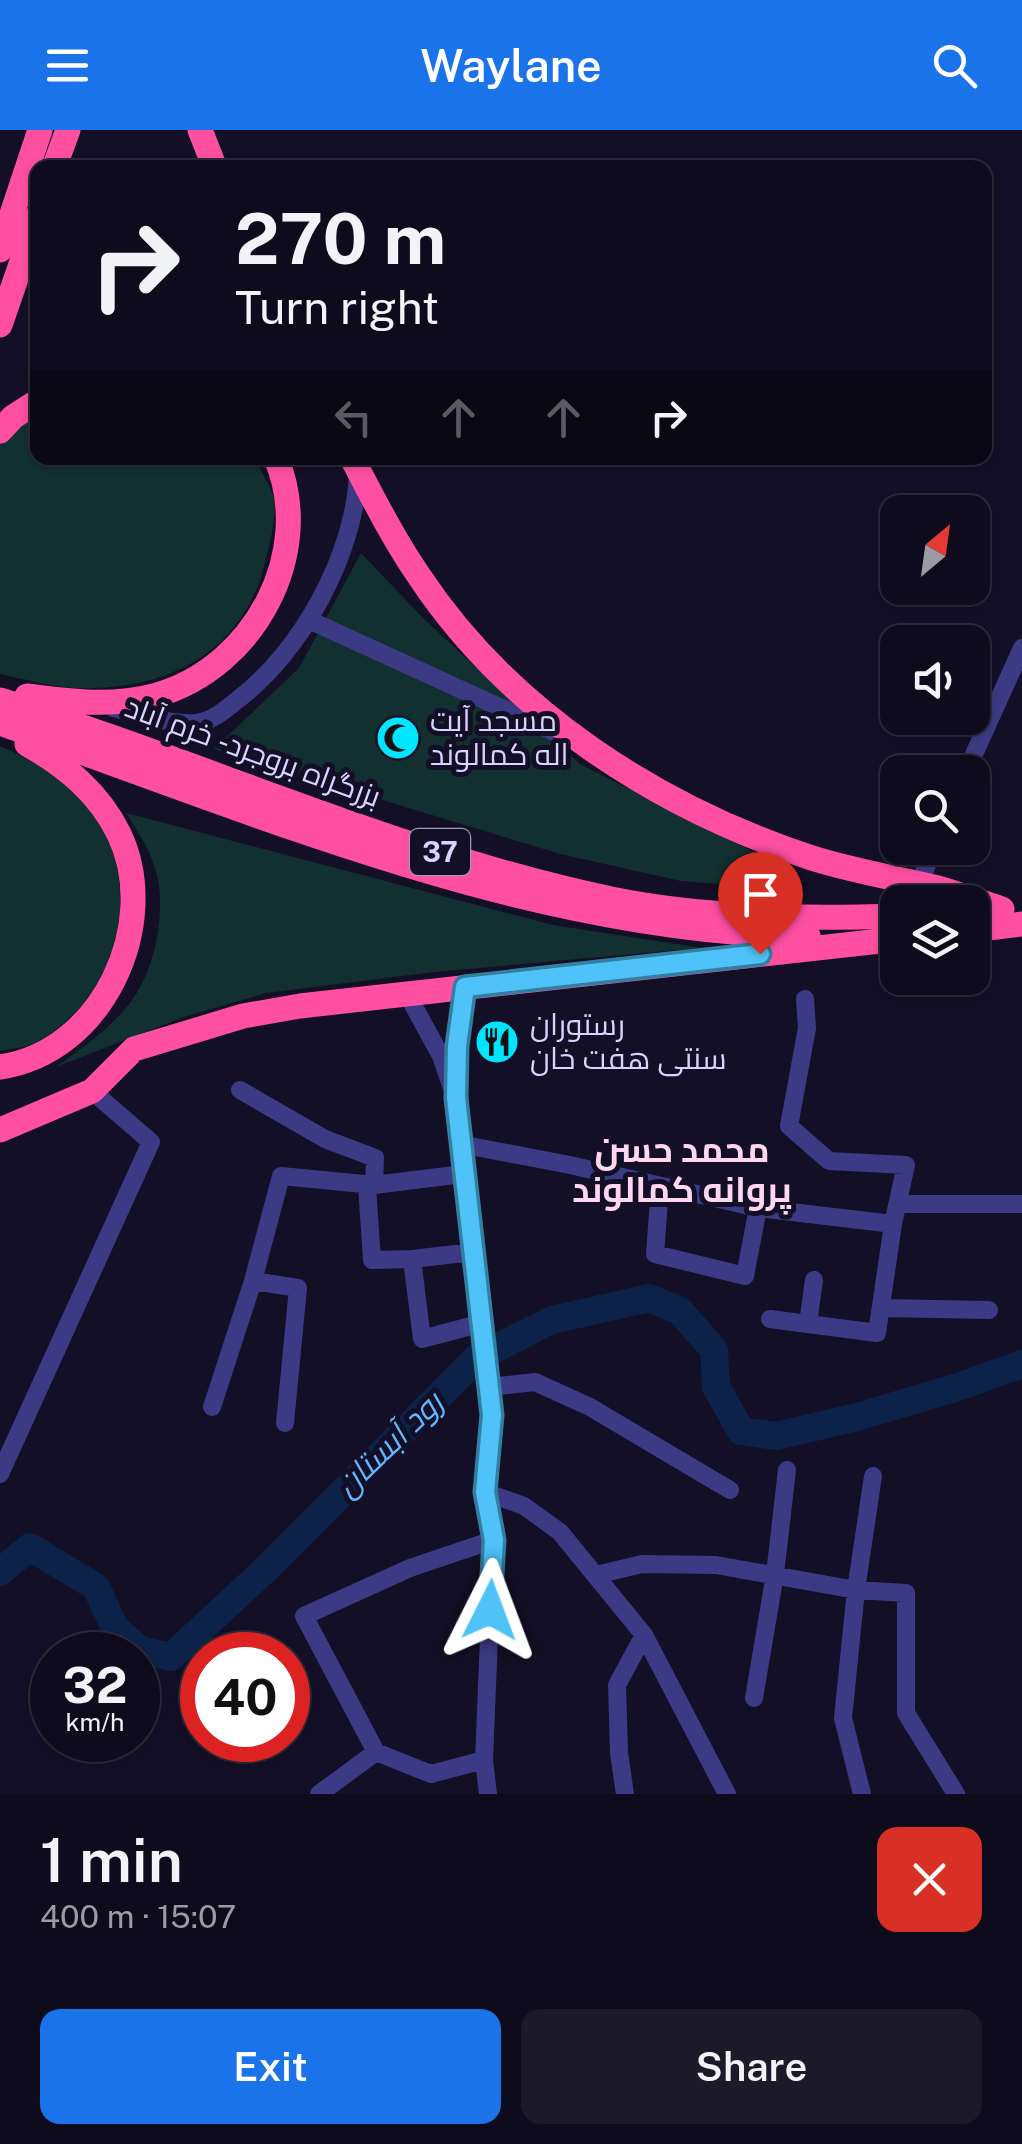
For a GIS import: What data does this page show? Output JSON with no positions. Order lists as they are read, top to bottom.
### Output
{
  "streets": {
    "highway": ["بزرگراه بروجرد - خرم آباد", "37"]
  },
  "districts": ["محمد حسن پروانه کمالوند"],
  "water": ["رود آبستان"],
  "places": {
    "mosque": ["مسجد آیت اله کمالوند"],
    "restaurant": ["رستوران سنتی هفت خان"]
  },
  "north": "top right",
  "page": {
    "header": "Waylane",
    "turn": ["270 m", "Turn right"],
    "speed": "32 km/h",
    "limit": "40",
    "heading": ["1 min", "400 m · 15:07"],
    "buttons": ["Exit", "Share"]
  }
}
